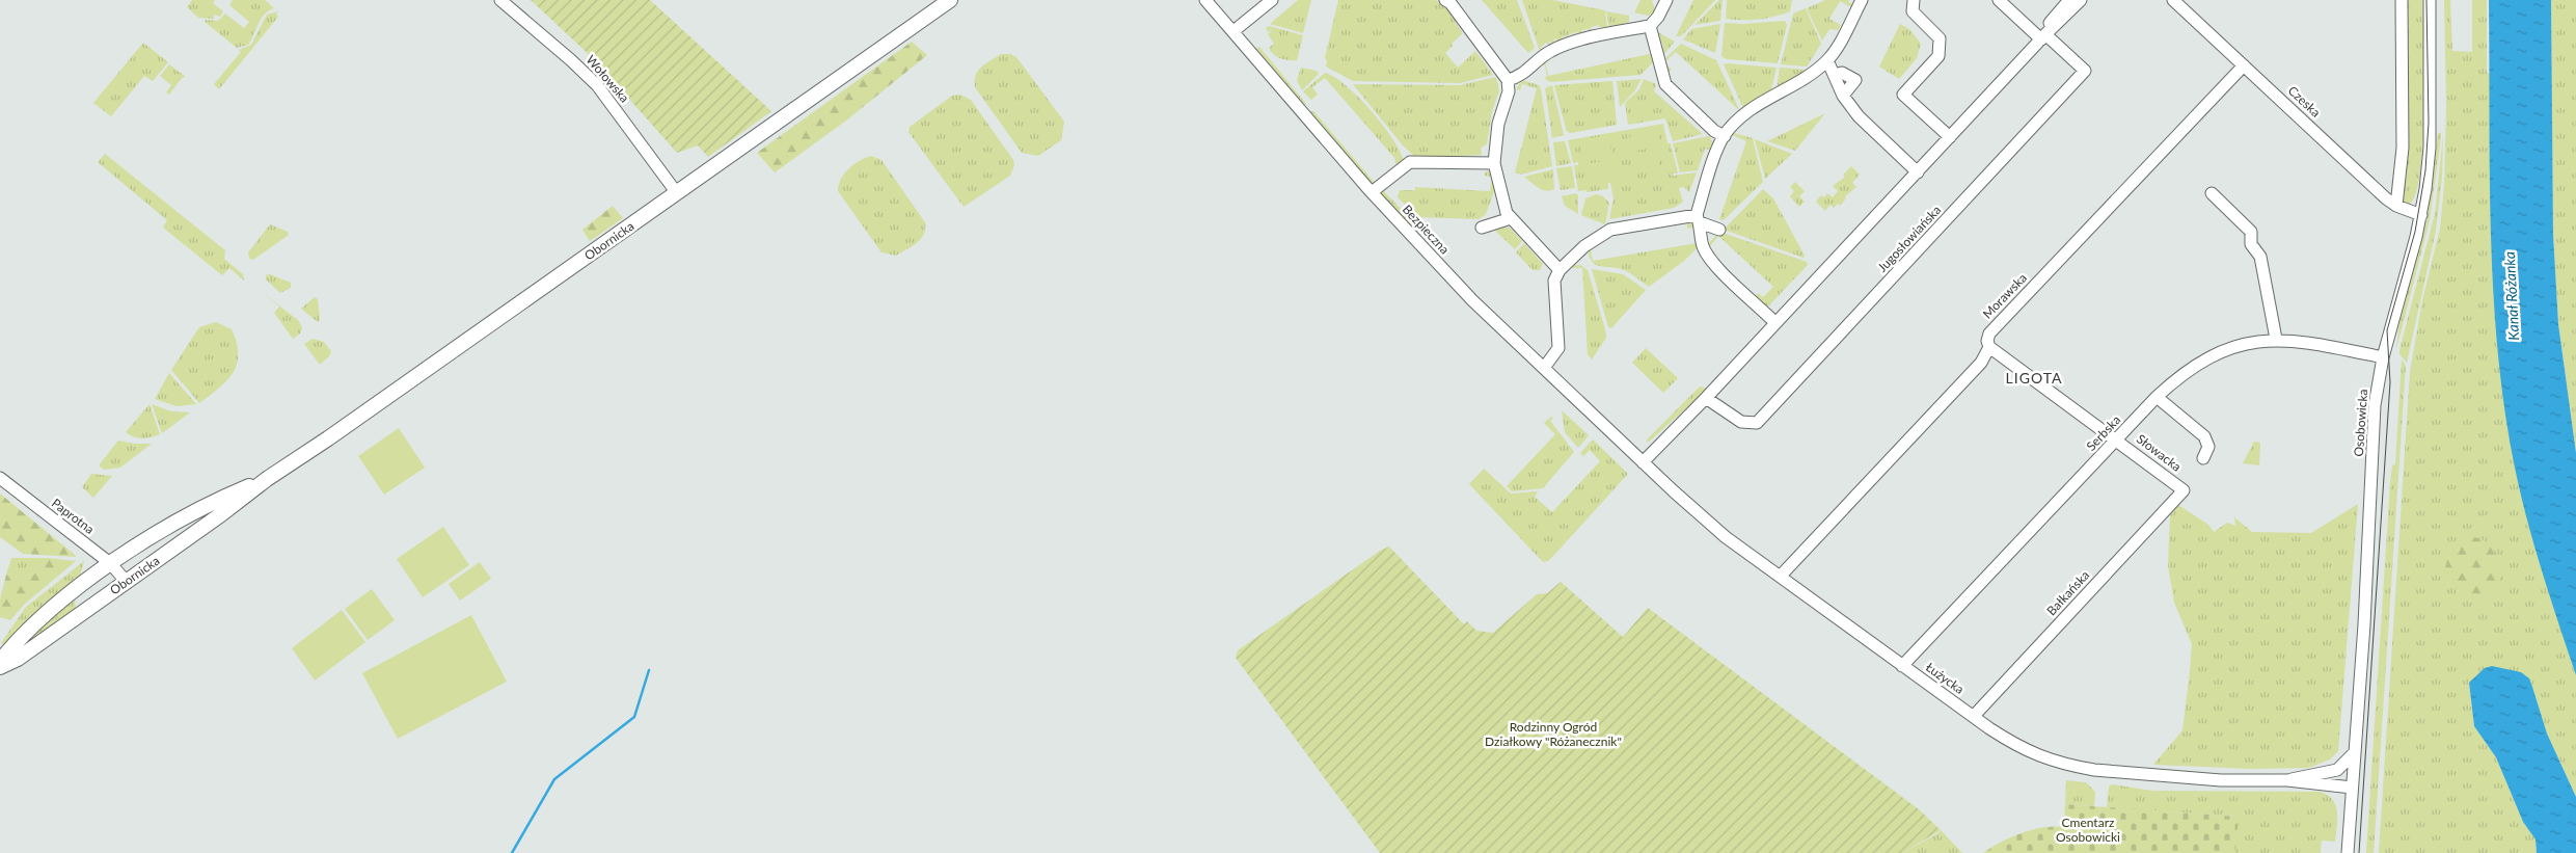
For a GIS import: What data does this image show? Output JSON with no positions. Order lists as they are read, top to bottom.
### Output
{
  "streets": {
    "main road": ["Obornicka"],
    "street": [
      "Wołowska",
      "Czeska",
      "Bezpieczna",
      "Jugosłowiańska",
      "Morawska",
      "Osobowicka",
      "Serbska",
      "Słowacka",
      "Paprotna",
      "Bałkańska",
      "Łużycka"
    ]
  },
  "crossings": [
    ["Wołowska", "Obornicka"],
    ["Czeska", "Morawska"],
    ["Czeska", "Osobowicka"],
    ["Bezpieczna", "Łużycka"],
    ["Obornicka", "Paprotna"],
    ["Morawska", "Słowacka"],
    ["Morawska", "Łużycka"],
    ["Osobowicka", "Serbska"],
    ["Osobowicka", "Łużycka"],
    ["Serbska", "Słowacka"],
    ["Serbska", "Łużycka"],
    ["Słowacka", "Bałkańska"],
    ["Bałkańska", "Łużycka"]
  ],
  "districts": ["LIGOTA"],
  "water": ["Kanał Różanka"],
  "parks": ["Rodzinny Ogród Działkowy \"Różanecznik\"", "Cmentarz Osobowicki"]
}
